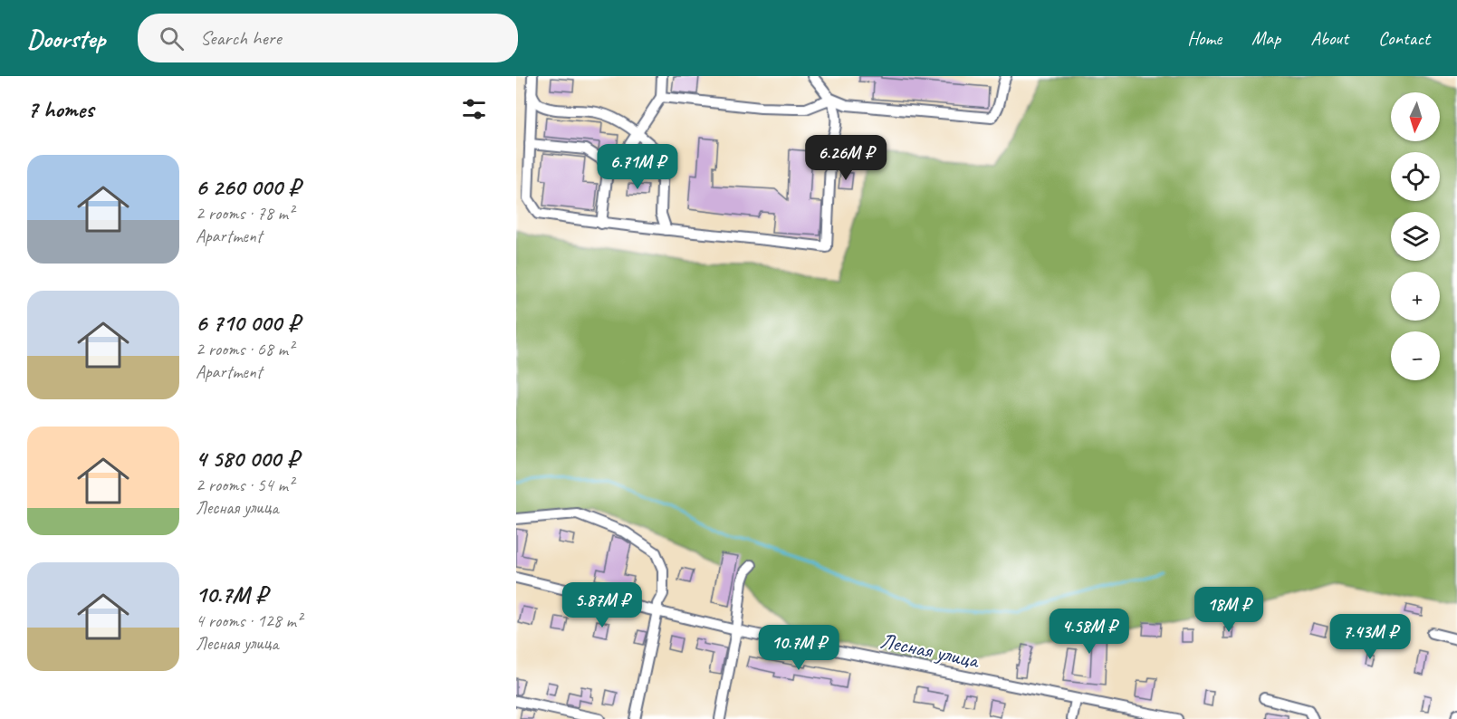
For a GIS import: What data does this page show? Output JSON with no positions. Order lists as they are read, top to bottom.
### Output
{
  "streets": {
    "street": ["Лесная улица"]
  },
  "north": "bottom",
  "page": {
    "header": "Doorstep",
    "search": "Search here",
    "nav": [
      "Home",
      "Map",
      "About",
      "Contact"
    ],
    "heading": "7 homes",
    "map_buttons": ["+", "−"],
    "price": [
      "6.26M ₽",
      "6.71M ₽",
      "5.87M ₽",
      "18M ₽",
      "4.58M ₽",
      "7.43M ₽",
      "10.7M ₽"
    ],
    "list": [
      {
        "name": "6 260 000 ₽",
        "note": "2 rooms · 78 m² · Apartment"
      },
      {
        "name": "6 710 000 ₽",
        "note": "2 rooms · 68 m² · Apartment"
      },
      {
        "name": "4 580 000 ₽",
        "note": "2 rooms · 54 m² · Лесная улица"
      },
      {
        "name": "10.7M ₽",
        "note": "4 rooms · 128 m² · Лесная улица"
      }
    ]
  }
}
